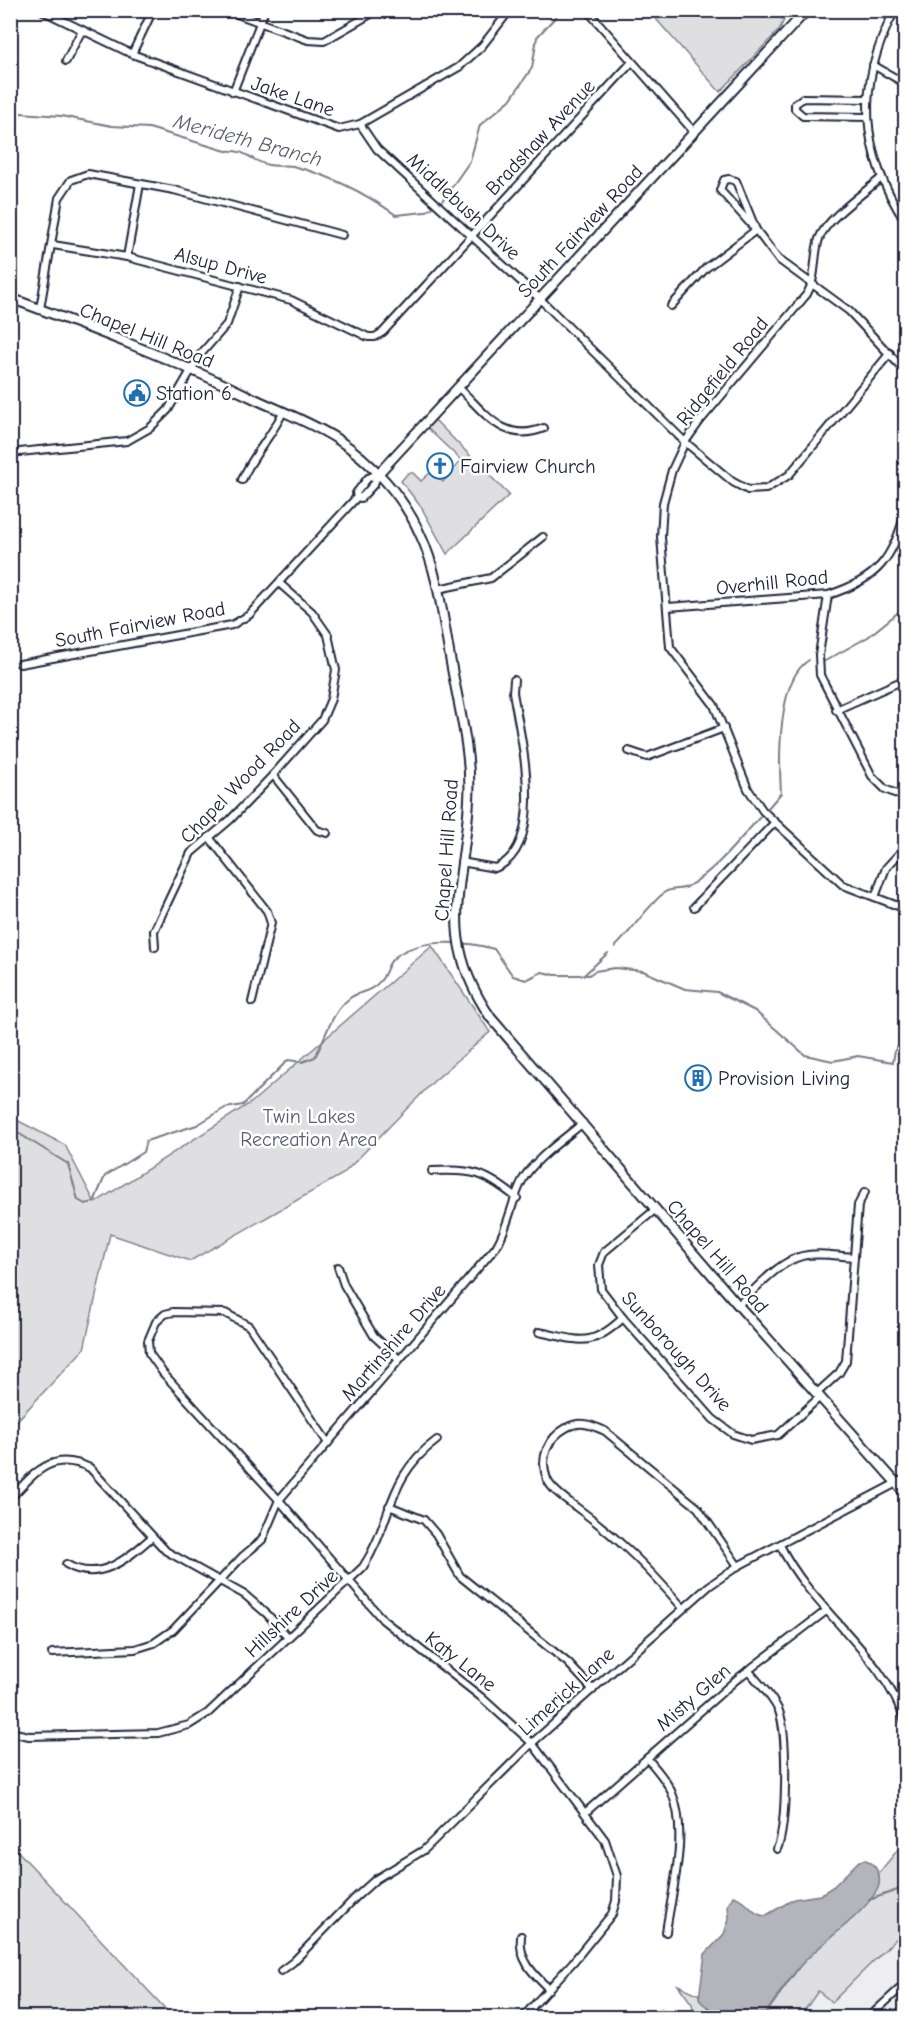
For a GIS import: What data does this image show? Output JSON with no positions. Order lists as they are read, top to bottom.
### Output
{
  "streets": {
    "street": [
      "Jake Lane",
      "Bradshaw Avenue",
      "Middlebush Drive",
      "South Fairview Road",
      "Alsup Drive",
      "Chapel Hill Road",
      "Ridgefield Road",
      "Overhill Road",
      "Chapel Wood Road",
      "Martinshire Drive",
      "Sunborough Drive",
      "Hillshire Drive",
      "Katy Lane",
      "Limerick Lane",
      "Misty Glen"
    ]
  },
  "crossings": [
    ["Jake Lane", "Middlebush Drive"],
    ["Bradshaw Avenue", "Middlebush Drive"],
    ["Bradshaw Avenue", "Alsup Drive"],
    ["Middlebush Drive", "South Fairview Road"],
    ["Middlebush Drive", "Ridgefield Road"],
    ["South Fairview Road", "Chapel Hill Road"],
    ["South Fairview Road", "Chapel Wood Road"],
    ["Chapel Hill Road", "Martinshire Drive"],
    ["Chapel Hill Road", "Sunborough Drive"],
    ["Chapel Hill Road", "Limerick Lane"],
    ["Ridgefield Road", "Overhill Road"],
    ["Martinshire Drive", "Katy Lane"],
    ["Hillshire Drive", "Katy Lane"],
    ["Katy Lane", "Limerick Lane"],
    ["Katy Lane", "Misty Glen"]
  ],
  "water": ["Merideth Branch"],
  "parks": ["Twin Lakes Recreation Area"],
  "places": {
    "public building": ["Station 6"],
    "church": ["Fairview Church"],
    "building": ["Provision Living"]
  }
}
